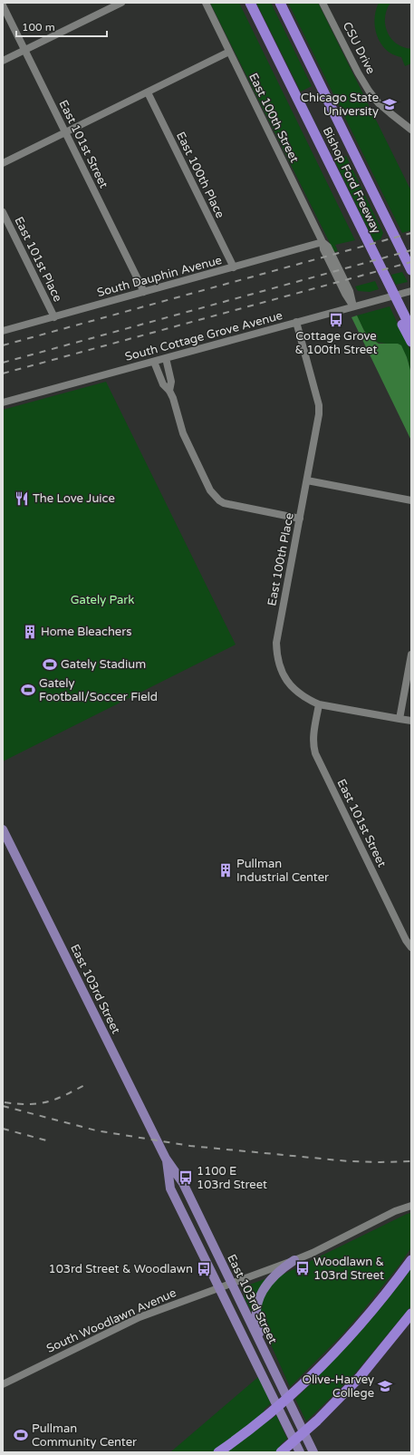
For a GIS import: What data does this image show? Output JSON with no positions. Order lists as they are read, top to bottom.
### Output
{
  "streets": {
    "highway": ["Bishop Ford Freeway"],
    "main road": ["East 103rd Street"],
    "street": [
      "CSU Drive",
      "East 100th Street",
      "East 101st Street",
      "East 100th Place",
      "East 101st Place",
      "South Dauphin Avenue",
      "South Cottage Grove Avenue",
      "South Woodlawn Avenue"
    ]
  },
  "crossings": [
    ["East 100th Street", "South Dauphin Avenue"],
    ["East 100th Street", "South Cottage Grove Avenue"],
    ["East 101st Street", "East 100th Place"],
    ["East 101st Street", "South Dauphin Avenue"],
    ["East 100th Place", "South Dauphin Avenue"],
    ["East 100th Place", "South Cottage Grove Avenue"],
    ["East 101st Place", "South Dauphin Avenue"],
    ["East 103rd Street", "South Woodlawn Avenue"]
  ],
  "parks": ["Gately Park"],
  "places": {
    "school or university": ["Chicago State University", "Olive-Harvey College"],
    "bus stop": [
      "Cottage Grove & 100th Street",
      "1100 E 103rd Street",
      "Woodlawn & 103rd Street",
      "103rd Street & Woodlawn"
    ],
    "restaurant": ["The Love Juice"],
    "building": ["Home Bleachers", "Pullman Industrial Center"],
    "sports": ["Gately Stadium", "Gately Football/Soccer Field", "Pullman Community Center"]
  },
  "scale_bar": "100 m"
}
